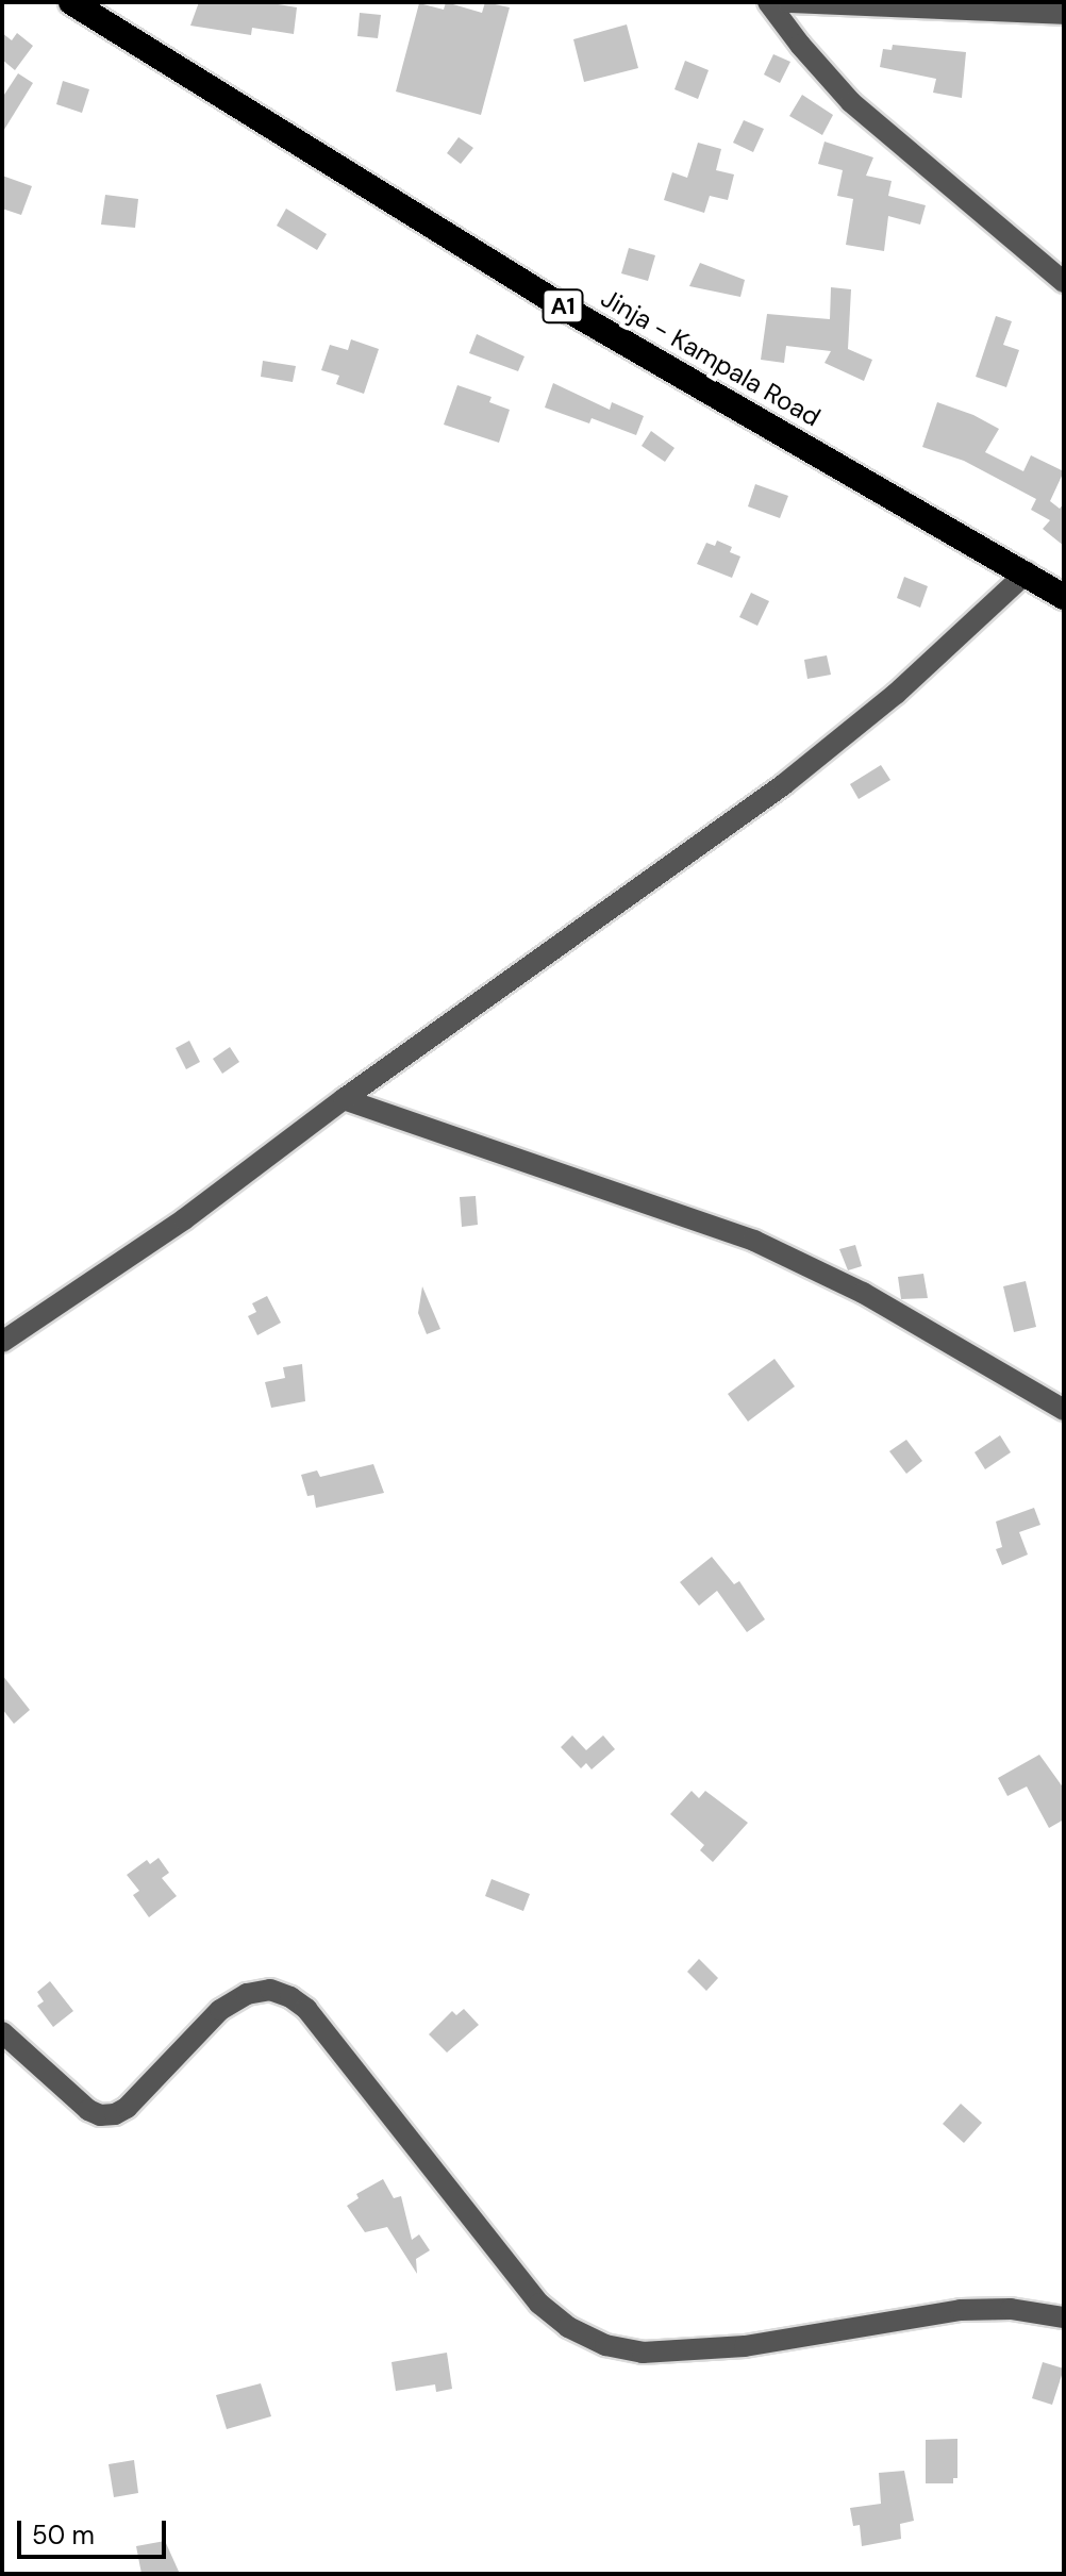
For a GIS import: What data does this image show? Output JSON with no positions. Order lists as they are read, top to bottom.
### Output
{
  "streets": {
    "highway": ["A1", "Jinja - Kampala Road"]
  },
  "scale_bar": "50 m"
}
